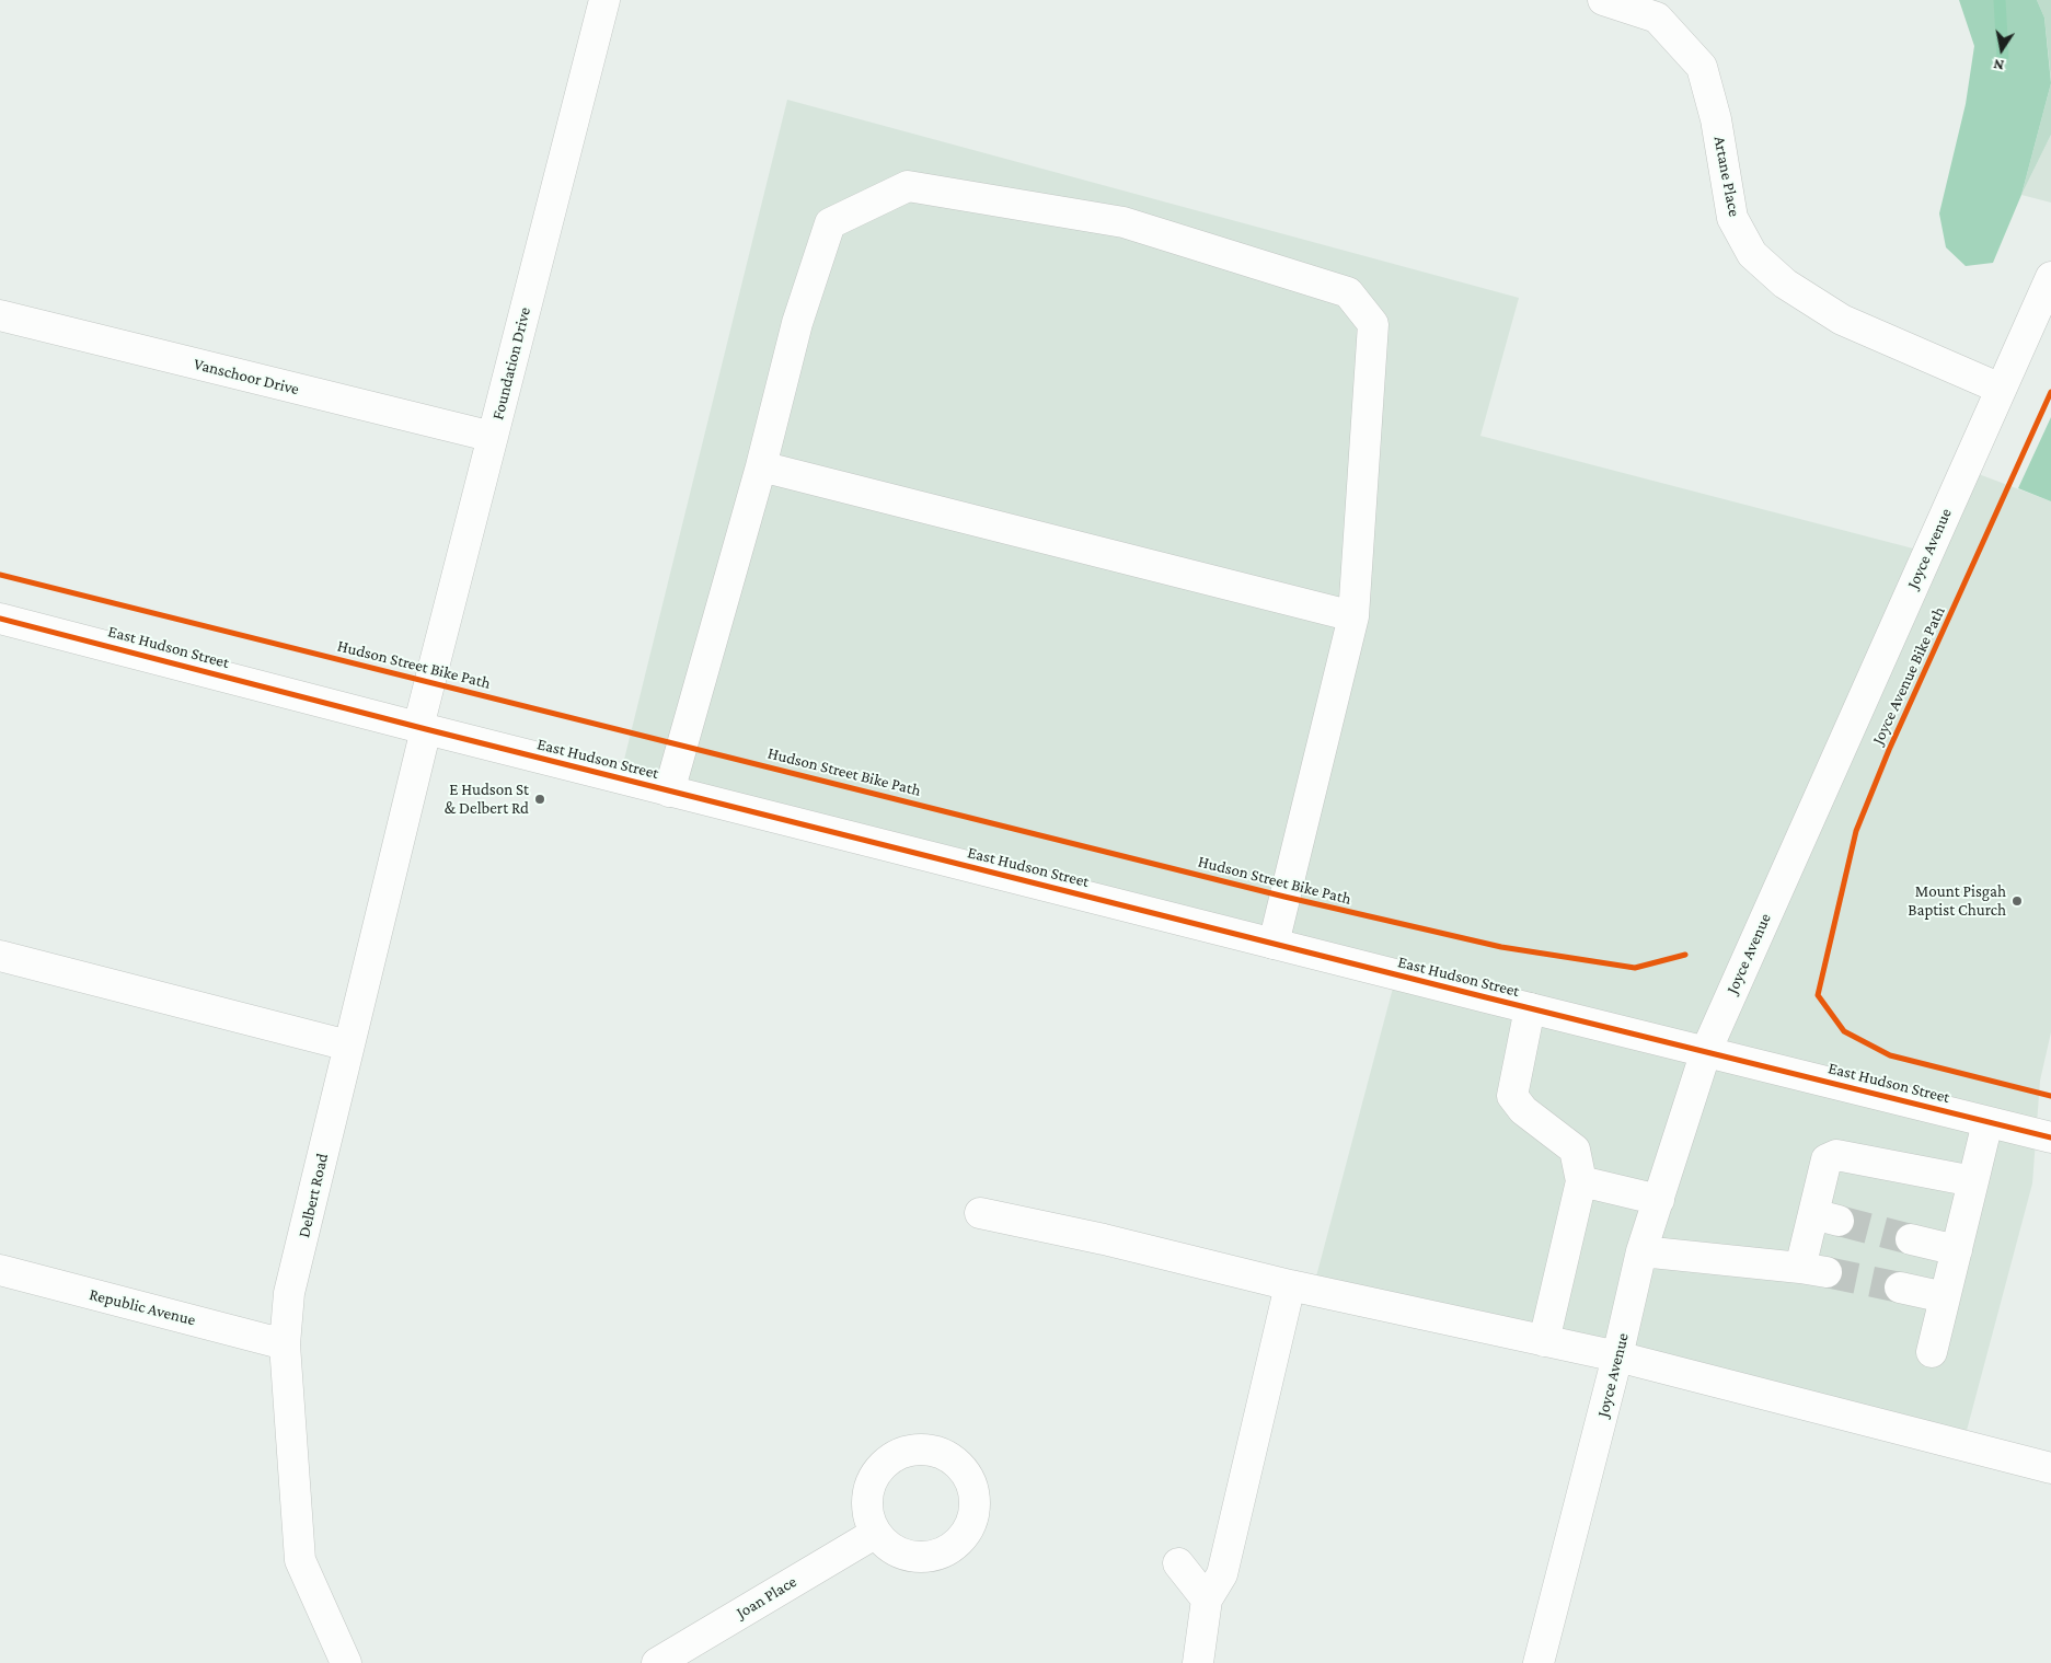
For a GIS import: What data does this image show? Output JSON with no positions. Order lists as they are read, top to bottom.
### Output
{
  "streets": {
    "street": [
      "Artane Place",
      "Foundation Drive",
      "Vanschoor Drive",
      "Joyce Avenue",
      "East Hudson Street",
      "Delbert Road",
      "Republic Avenue",
      "Joan Place"
    ],
    "cycle path": ["Hudson Street Bike Path", "Joyce Avenue Bike Path"]
  },
  "crossings": [
    ["Artane Place", "Joyce Avenue"],
    ["Foundation Drive", "Vanschoor Drive"],
    ["Foundation Drive", "East Hudson Street"],
    ["Foundation Drive", "Delbert Road"],
    ["Joyce Avenue", "East Hudson Street"],
    ["East Hudson Street", "Delbert Road"],
    ["Delbert Road", "Republic Avenue"]
  ],
  "places": ["E Hudson St & Delbert Rd", "Mount Pisgah Baptist Church"],
  "north": "bottom"
}
